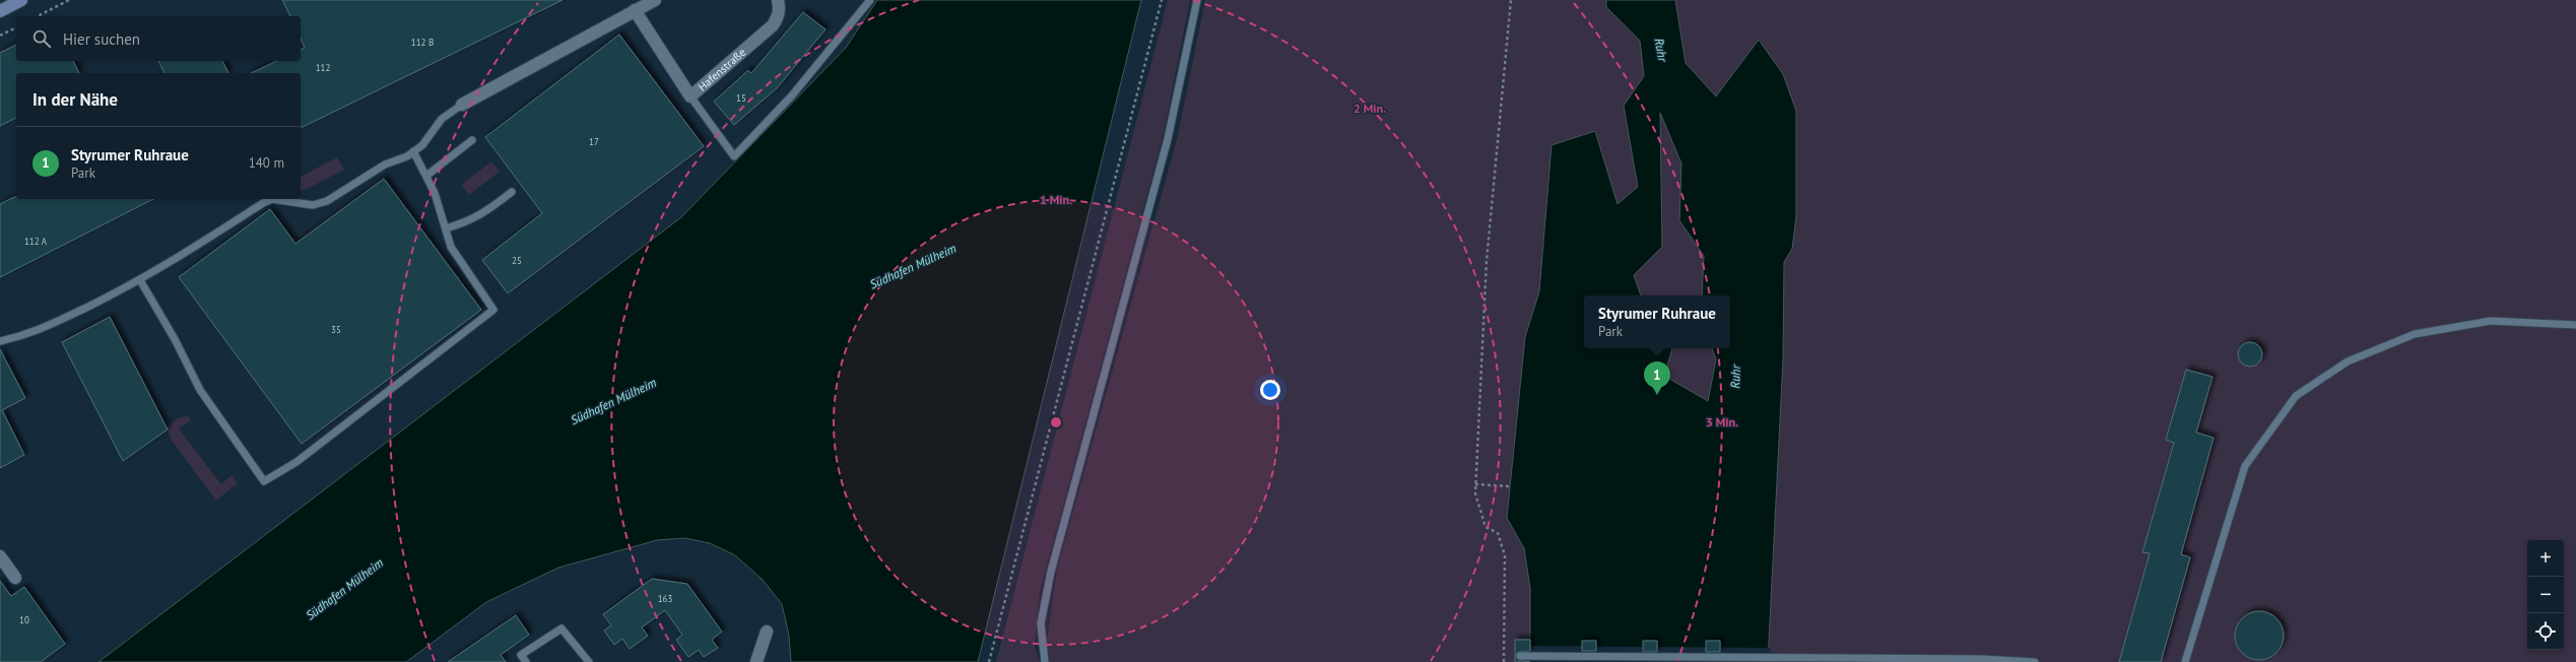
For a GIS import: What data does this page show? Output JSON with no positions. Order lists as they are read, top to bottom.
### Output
{
  "streets": {
    "street": ["Hafenstraße"]
  },
  "water": ["Ruhr", "Südhafen Mülheim"],
  "house_numbers": [
    "112 B",
    "112",
    "15",
    "17",
    "112 A",
    "25",
    "35",
    "163",
    "10"
  ],
  "page": {
    "search": "Hier suchen",
    "heading": "In der Nähe",
    "list": [
      {
        "mark": "1",
        "name": "Styrumer Ruhraue",
        "note": "Park",
        "value": "140 m"
      }
    ],
    "popup": ["Styrumer Ruhraue", "Park"],
    "pins": "1",
    "map_buttons": ["+", "−"]
  },
  "rings": ["2 Min.", "1 Min.", "3 Min."]
}
